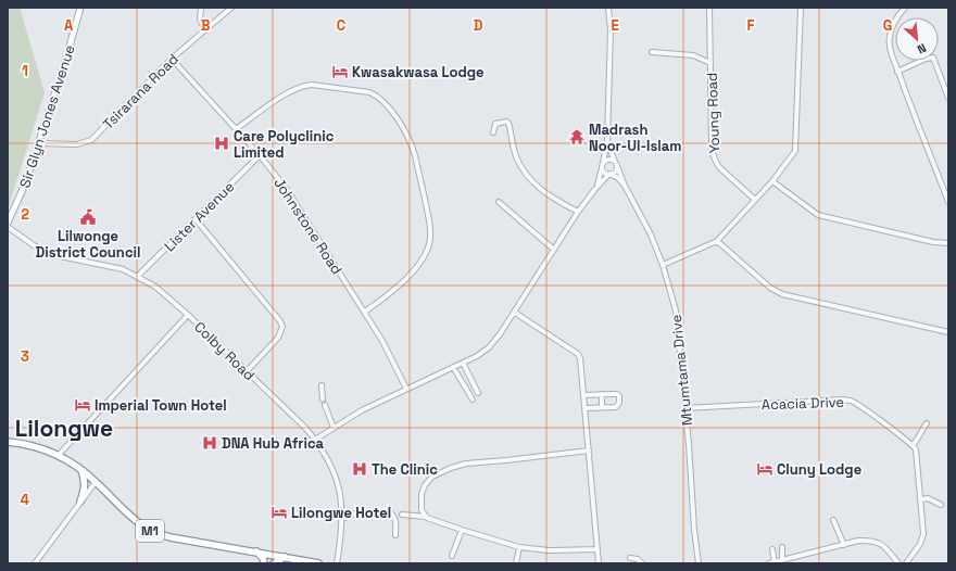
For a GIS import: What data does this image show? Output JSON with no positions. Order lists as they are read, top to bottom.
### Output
{
  "streets": {
    "highway": ["M1"],
    "main road": ["Sir Glyn Jones Avenue"],
    "street": [
      "Tsirarana Road",
      "Young Road",
      "Lister Avenue",
      "Johnstone Road",
      "Colby Road",
      "Mtumtama Drive",
      "Acacia Drive"
    ]
  },
  "crossings": [
    ["Tsirarana Road", "Sir Glyn Jones Avenue"],
    ["Tsirarana Road", "Johnstone Road"],
    ["Lister Avenue", "Johnstone Road"],
    ["Lister Avenue", "Colby Road"],
    ["Mtumtama Drive", "Acacia Drive"]
  ],
  "districts": ["Lilongwe"],
  "places": {
    "hotel": [
      "Kwasakwasa Lodge",
      "Imperial Town Hotel",
      "Cluny Lodge",
      "Lilongwe Hotel"
    ],
    "temple": ["Madrash Noor-Ul-Islam"],
    "hospital": ["Care Polyclinic Limited", "DNA Hub Africa", "The Clinic"],
    "public building": ["Lilwonge District Council"]
  },
  "north": "bottom right",
  "grid": {
    "columns": [
      "A",
      "B",
      "C",
      "D",
      "E",
      "F",
      "G"
    ],
    "rows": [
      "1",
      "2",
      "3",
      "4"
    ]
  }
}
